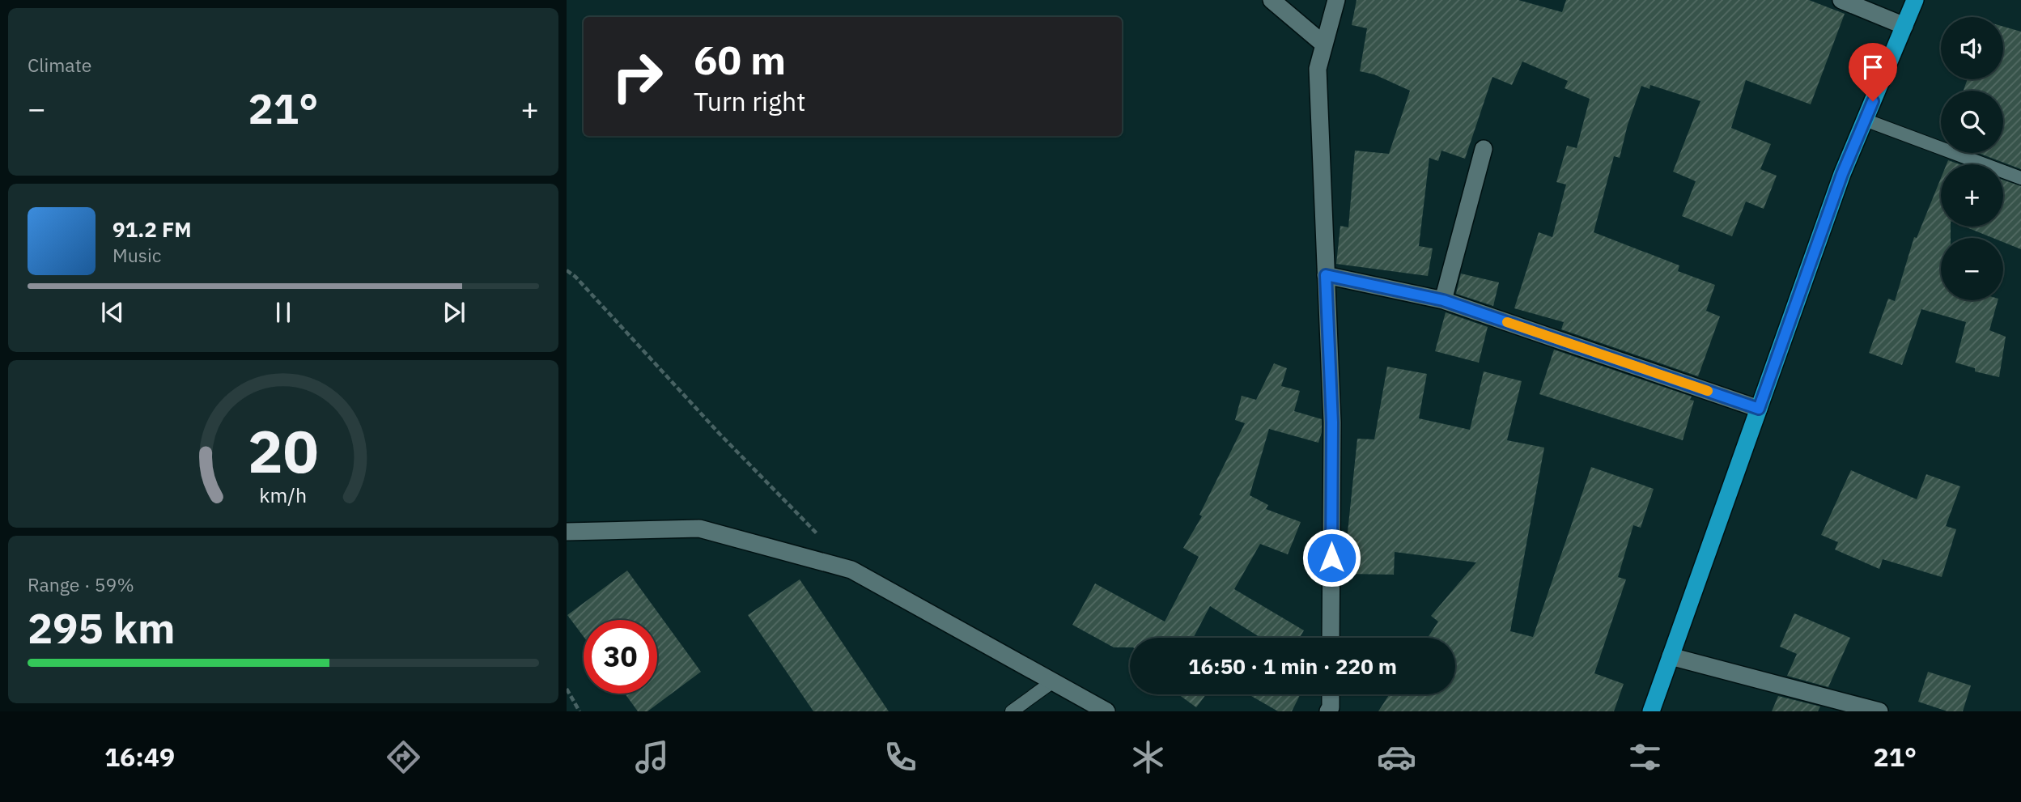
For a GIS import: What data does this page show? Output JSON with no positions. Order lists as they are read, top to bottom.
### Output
{
  "page": {
    "tile": [
      "Climate",
      ["Range · 59%", "295 km"]
    ],
    "map_buttons": ["+", "−"],
    "turn": ["60 m", "Turn right"],
    "heat": ["−", "21°", "+"],
    "song": ["91.2 FM", "Music"],
    "limit": "30",
    "trip": "16:50 · 1 min · 220 m",
    "tabs": ["16:49", "21°"],
    "gauge": ["20", "km/h"]
  }
}
